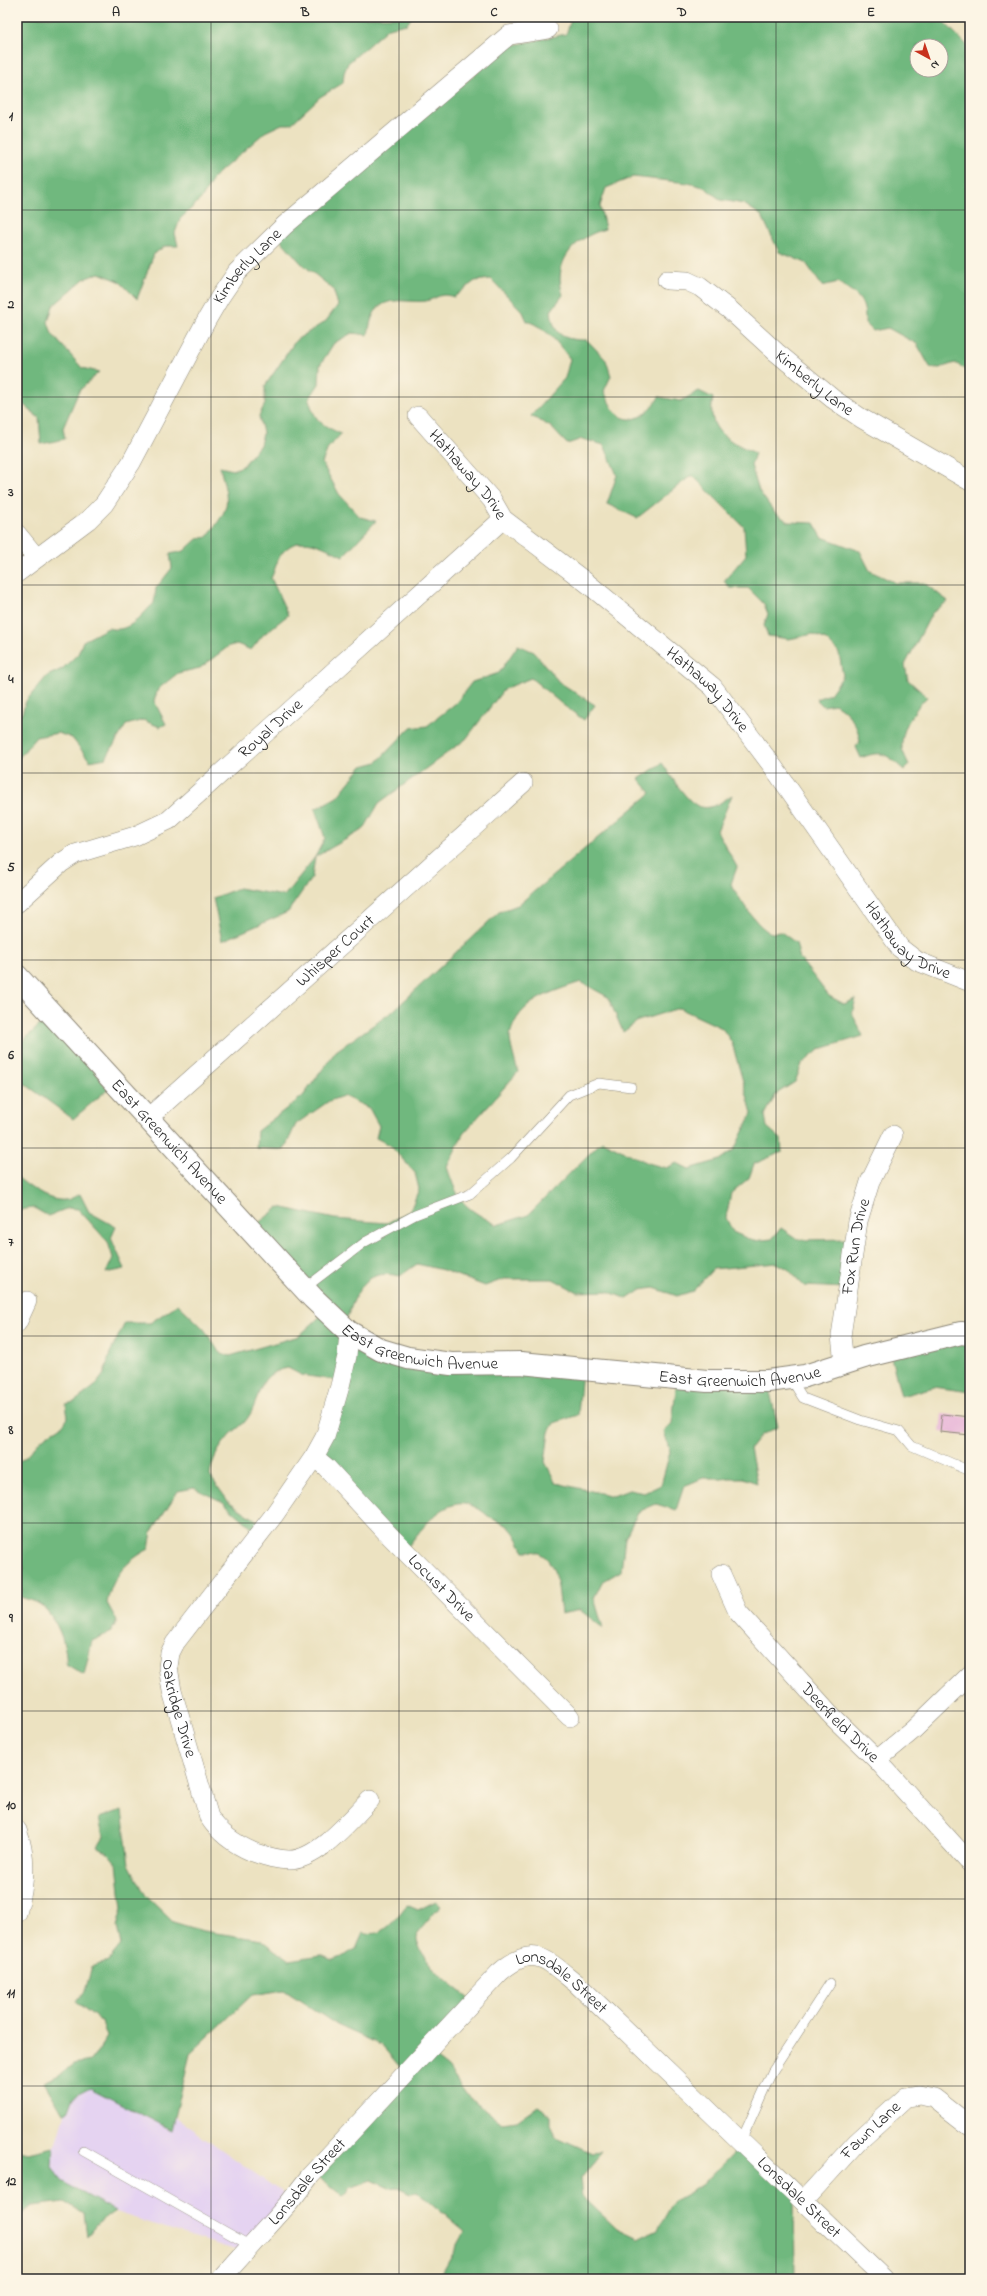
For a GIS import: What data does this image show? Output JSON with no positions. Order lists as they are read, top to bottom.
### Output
{
  "streets": {
    "street": [
      "Kimberly Lane",
      "Hathaway Drive",
      "Royal Drive",
      "Whisper Court",
      "East Greenwich Avenue",
      "Fox Run Drive",
      "Locust Drive",
      "Oakridge Drive",
      "Deerfield Drive",
      "Lonsdale Street",
      "Fawn Lane"
    ]
  },
  "crossings": [
    ["Hathaway Drive", "Royal Drive"],
    ["Whisper Court", "East Greenwich Avenue"],
    ["East Greenwich Avenue", "Fox Run Drive"],
    ["East Greenwich Avenue", "Oakridge Drive"],
    ["Locust Drive", "Oakridge Drive"],
    ["Lonsdale Street", "Fawn Lane"]
  ],
  "north": "bottom right",
  "grid": {
    "columns": [
      "A",
      "B",
      "C",
      "D",
      "E"
    ],
    "rows": [
      "1",
      "2",
      "3",
      "4",
      "5",
      "6",
      "7",
      "8",
      "9",
      "10",
      "11",
      "12"
    ]
  }
}
